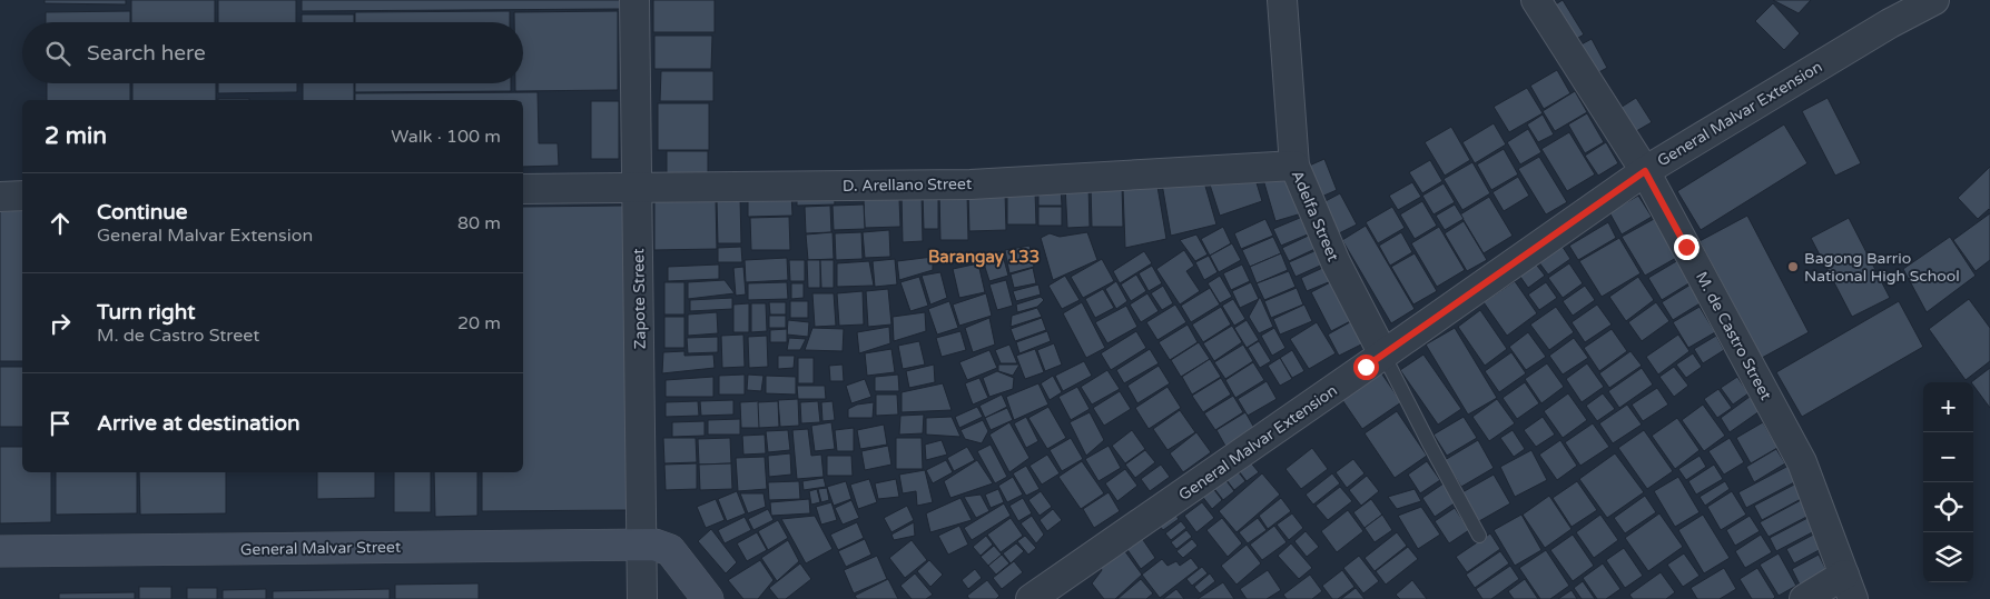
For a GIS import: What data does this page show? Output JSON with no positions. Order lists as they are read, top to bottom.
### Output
{
  "streets": {
    "street": [
      "General Malvar Extension",
      "D. Arellano Street",
      "Adelfa Street",
      "Zapote Street",
      "M. de Castro Street",
      "General Malvar Street"
    ]
  },
  "crossings": [
    ["General Malvar Extension", "Adelfa Street"],
    ["General Malvar Extension", "M. de Castro Street"],
    ["D. Arellano Street", "Adelfa Street"],
    ["D. Arellano Street", "Zapote Street"],
    ["Zapote Street", "General Malvar Street"]
  ],
  "districts": ["Barangay 133"],
  "places": ["Bagong Barrio National High School"],
  "page": {
    "search": "Search here",
    "heading": ["2 min", "Walk · 100 m"],
    "list": [
      ["Continue", "General Malvar Extension", "80 m"],
      ["Turn right", "M. de Castro Street", "20 m"],
      "Arrive at destination"
    ],
    "map_buttons": ["+", "−"]
  }
}
